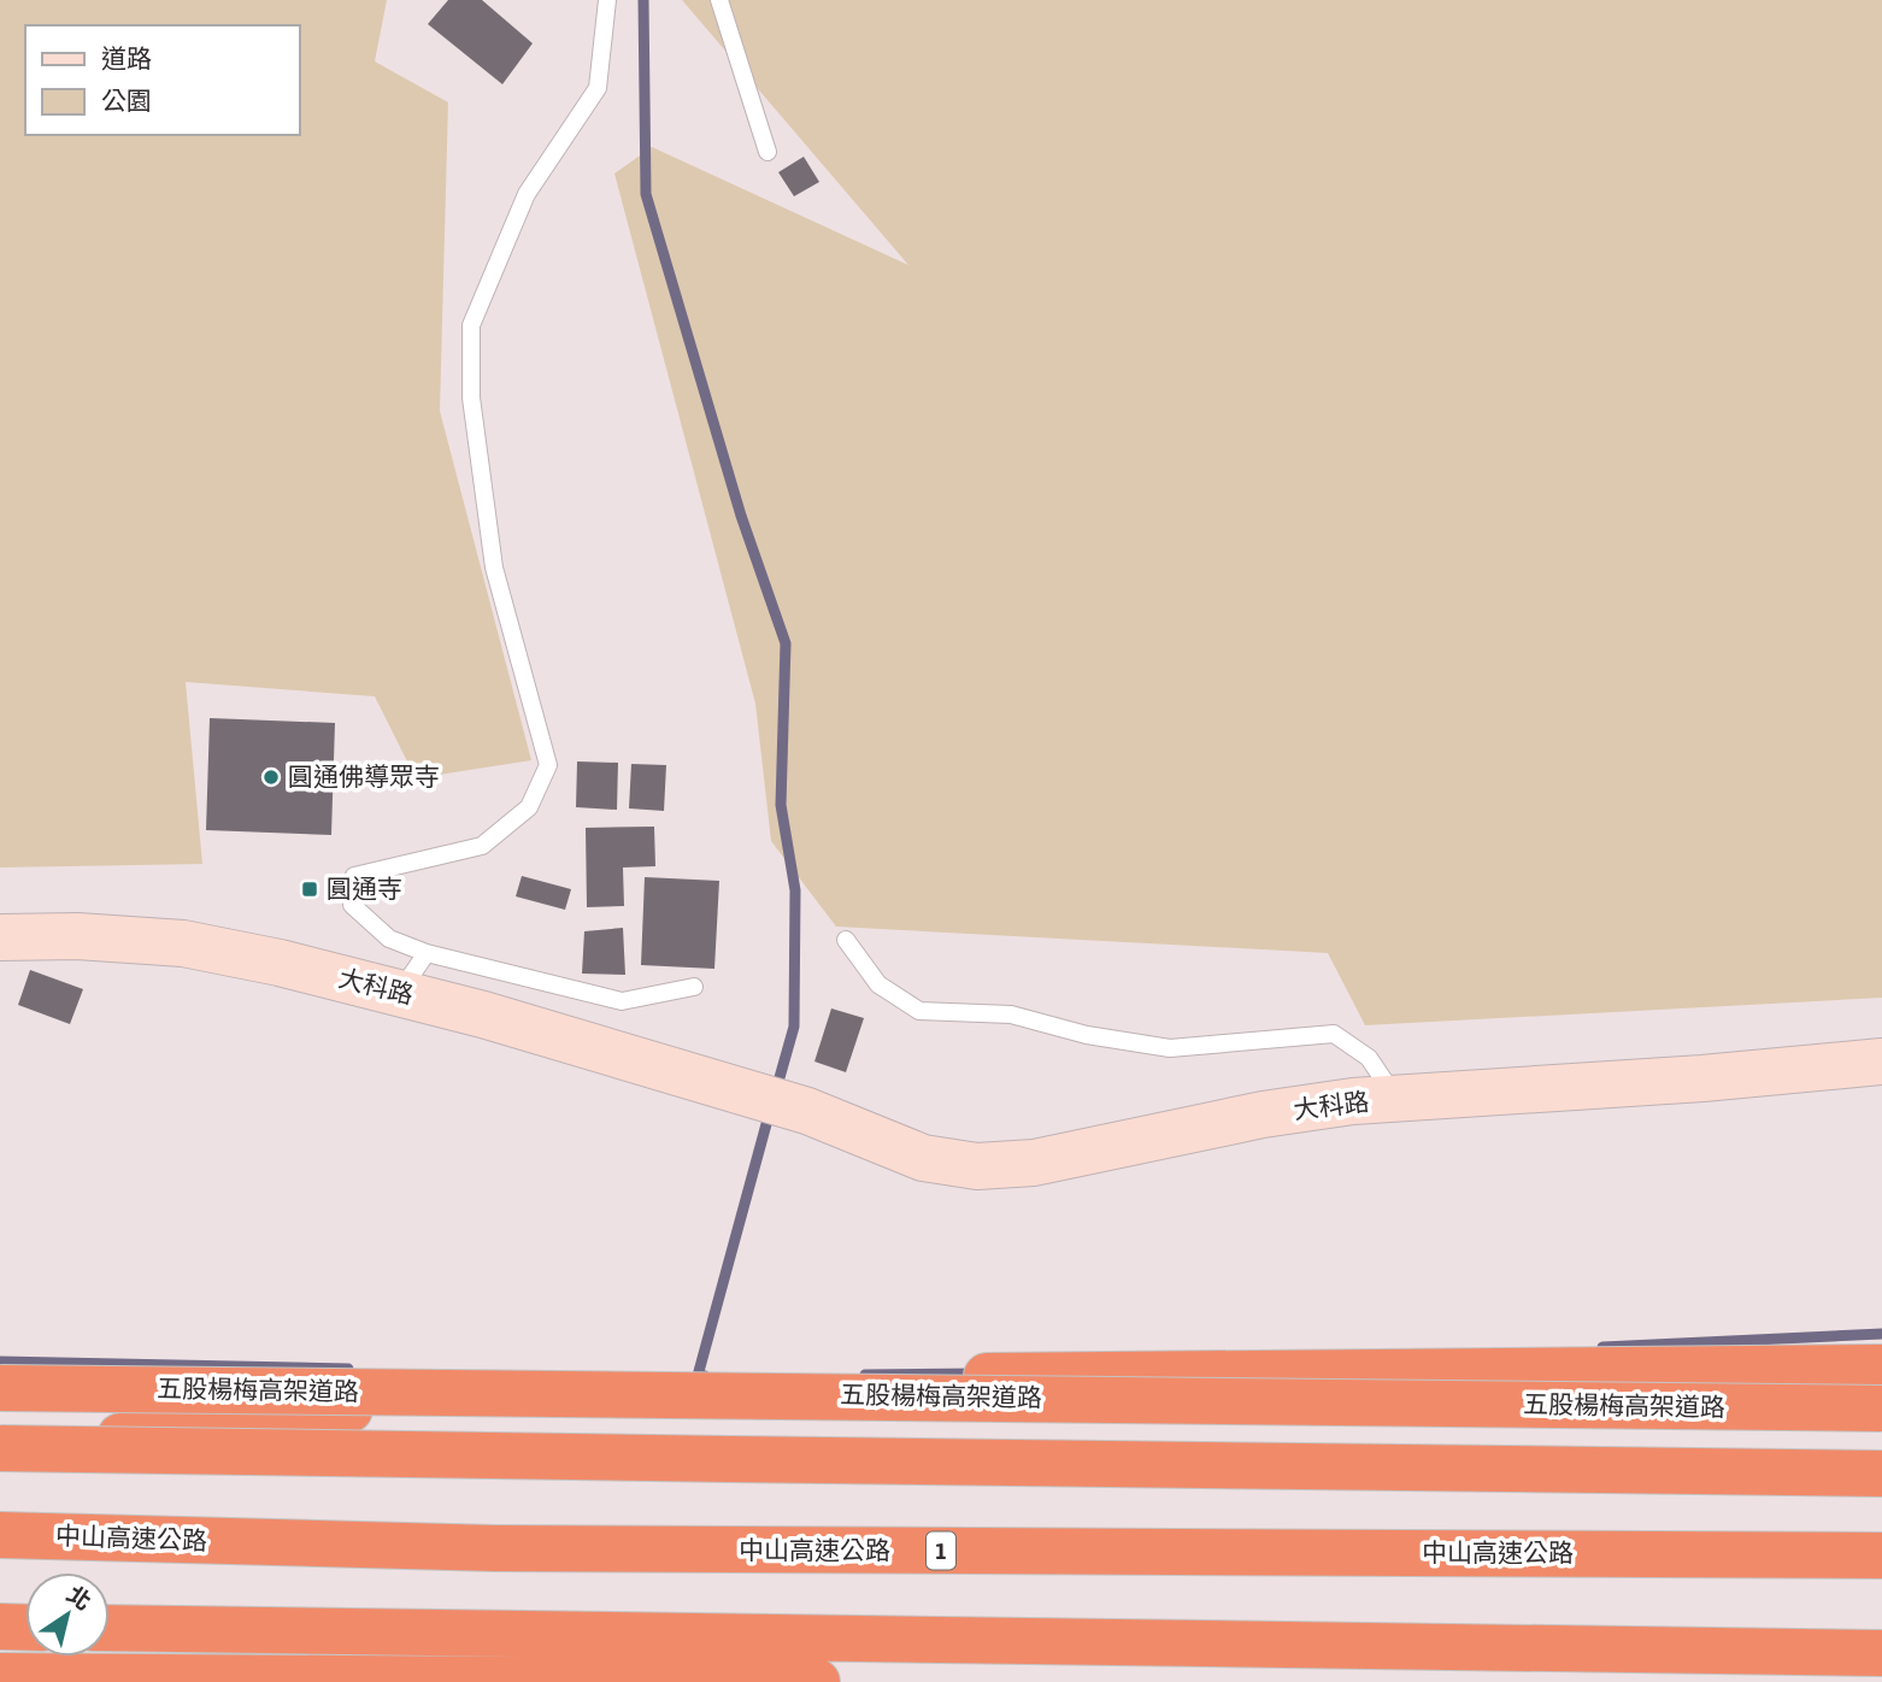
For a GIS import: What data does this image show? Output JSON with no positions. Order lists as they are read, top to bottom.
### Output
{
  "streets": {
    "highway": ["五股楊梅高架道路", "中山高速公路", "1"],
    "street": ["大科路"]
  },
  "places": {
    "other": ["圓通佛導眾寺"],
    "transit": ["圓通寺"]
  },
  "legend": ["道路", "公園"],
  "north": "top right"
}
